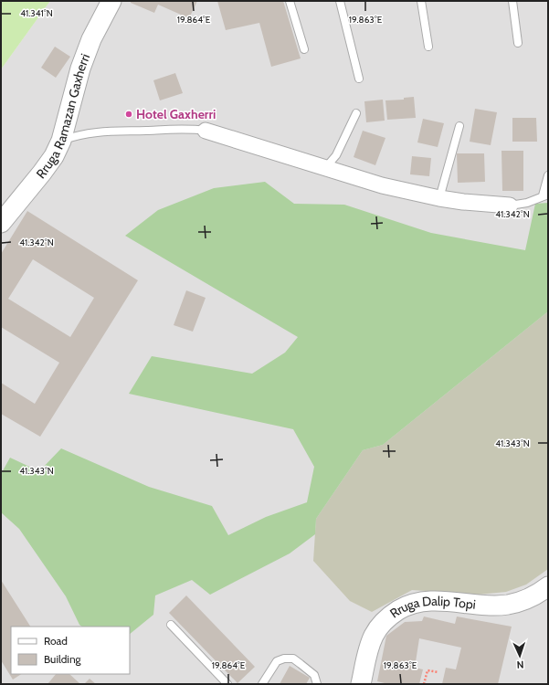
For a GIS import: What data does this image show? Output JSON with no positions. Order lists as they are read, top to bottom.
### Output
{
  "streets": {
    "street": ["Rruga Ramazan Gaxherri", "Rruga Dalip Topi"]
  },
  "places": ["Hotel Gaxherri"],
  "legend": ["Road", "Building"],
  "north": "bottom",
  "coordinates": [
    "41.341°N",
    "19.864°E",
    "19.863°E",
    "41.342°N",
    "41.343°N"
  ]
}
